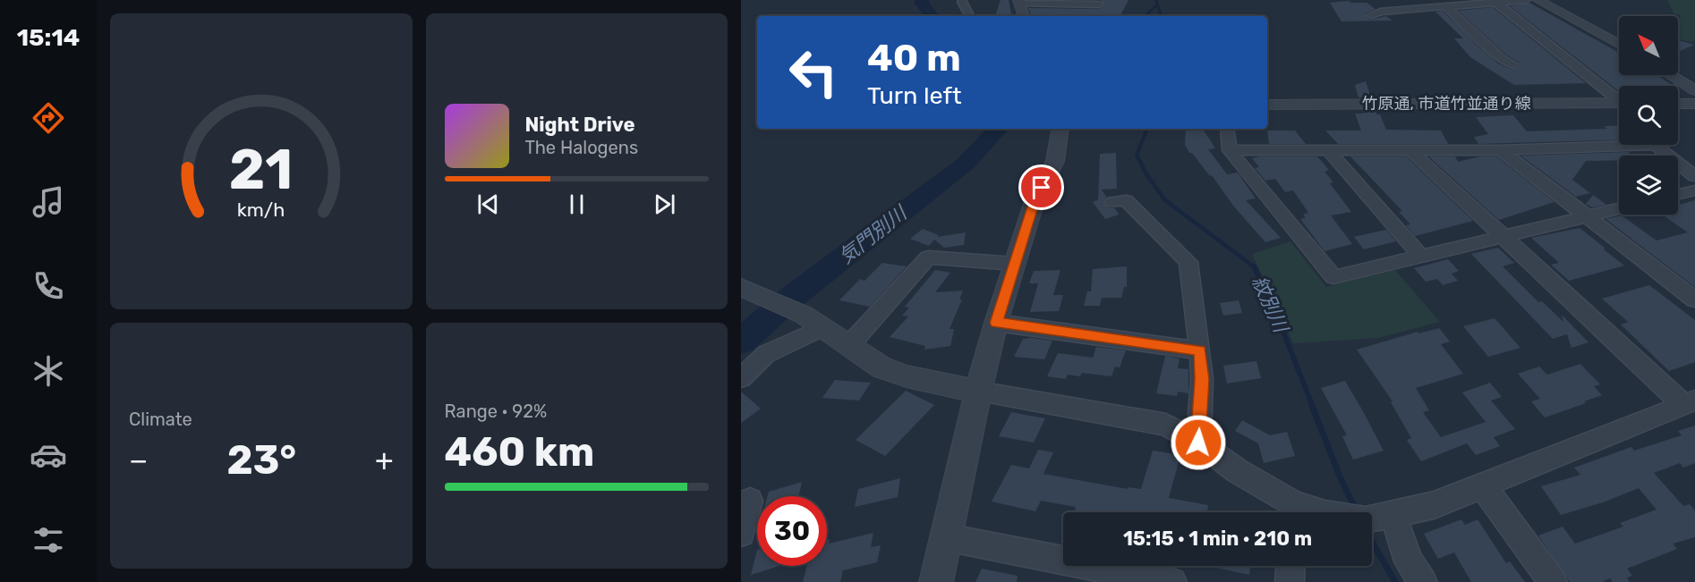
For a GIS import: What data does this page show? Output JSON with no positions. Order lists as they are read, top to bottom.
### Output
{
  "streets": {
    "street": ["竹原通, 市道竹並通り線"]
  },
  "water": ["気門別川", "紋別川"],
  "north": "top left",
  "page": {
    "tabs": "15:14",
    "turn": ["40 m", "Turn left"],
    "song": ["Night Drive", "The Halogens"],
    "tile": [
      "Climate",
      ["Range · 92%", "460 km"]
    ],
    "heat": ["−", "23°", "+"],
    "limit": "30",
    "trip": "15:15 · 1 min · 210 m",
    "gauge": ["21", "km/h"]
  }
}
